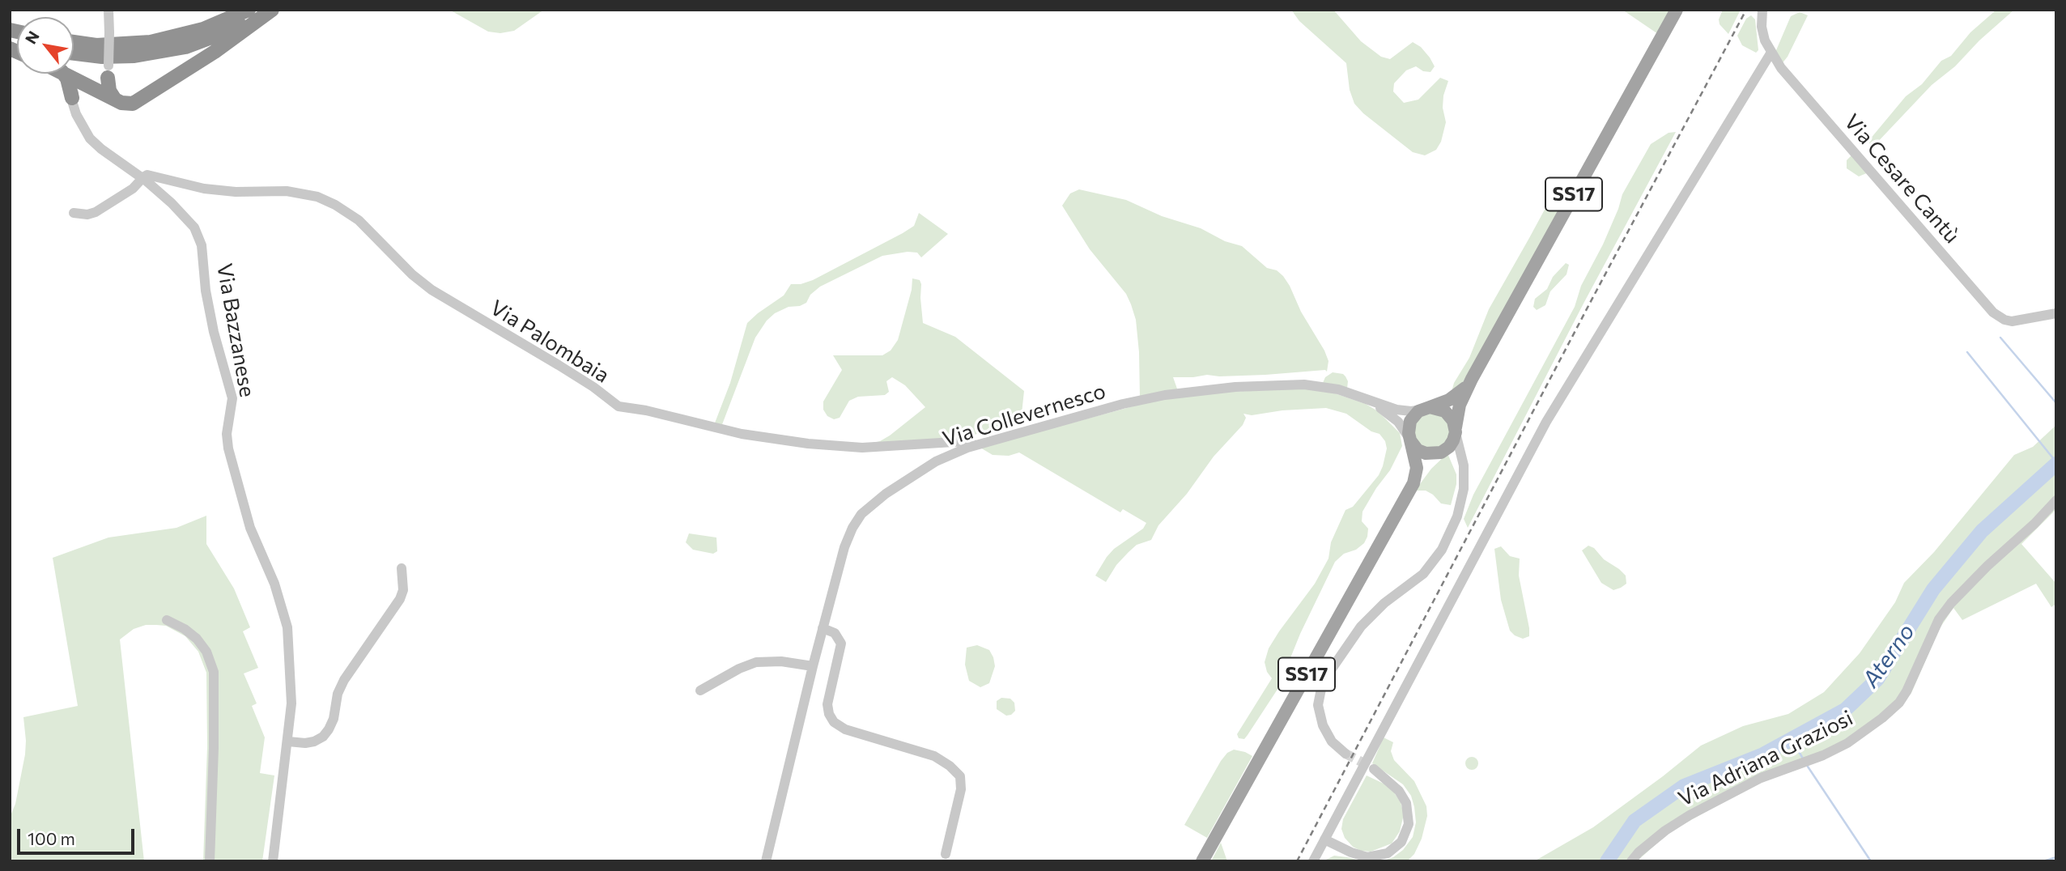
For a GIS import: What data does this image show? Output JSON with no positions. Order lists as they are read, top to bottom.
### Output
{
  "streets": {
    "main road": ["SS17"],
    "street": [
      "Via Cesare Cantù",
      "Via Bazzanese",
      "Via Palombaia",
      "Via Collevernesco",
      "Via Adriana Graziosi"
    ]
  },
  "crossings": [
    ["SS17", "Via Collevernesco"],
    ["Via Bazzanese", "Via Palombaia"],
    ["Via Palombaia", "Via Collevernesco"]
  ],
  "water": ["Aterno"],
  "scale_bar": "100 m",
  "north": "top left"
}
